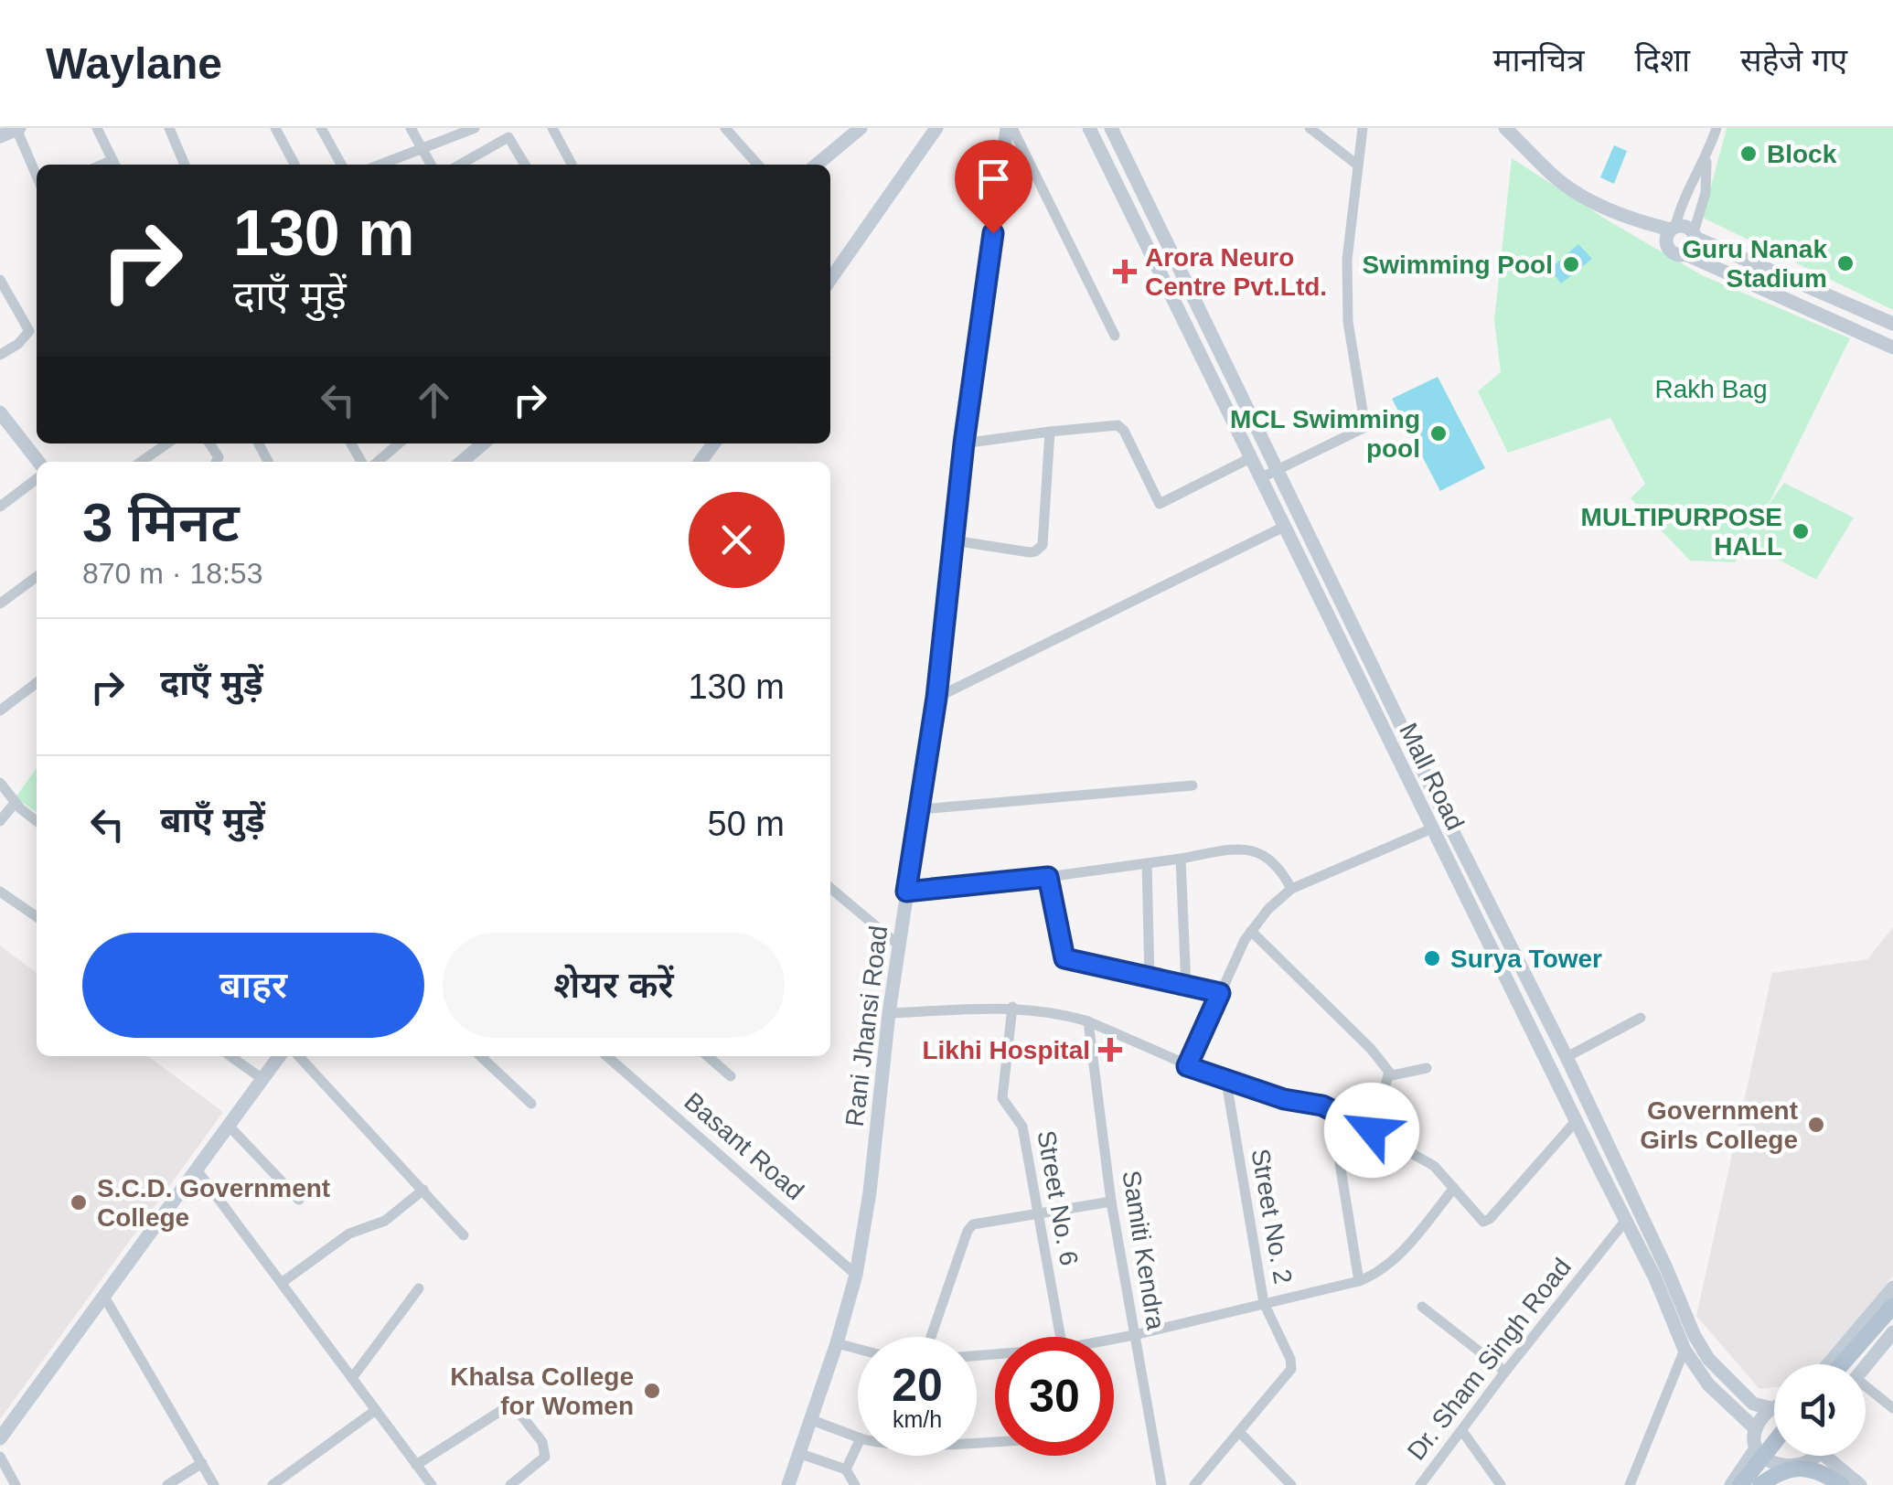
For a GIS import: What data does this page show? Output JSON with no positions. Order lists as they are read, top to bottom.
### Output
{
  "streets": {
    "main road": ["Mall Road", "Rani Jhansi Road"],
    "street": [
      "Basant Road",
      "Street No. 6",
      "Street No. 2",
      "Samiti Kendra",
      "Dr. Sham Singh Road"
    ]
  },
  "crossings": [
    ["Mall Road", "Dr. Sham Singh Road"],
    ["Rani Jhansi Road", "Basant Road"]
  ],
  "parks": ["Rakh Bag"],
  "places": {
    "other": [
      "Block",
      "Guru Nanak Stadium",
      "Swimming Pool",
      "MCL Swimming pool",
      "MULTIPURPOSE HALL",
      "Surya Tower",
      "Government Girls College",
      "S.C.D. Government College",
      "Khalsa College for Women"
    ],
    "health": ["Arora Neuro Centre Pvt.Ltd.", "Likhi Hospital"]
  },
  "page": {
    "header": "Waylane",
    "nav": ["मानचित्र", "दिशा", "सहेजे गए"],
    "turn": ["130 m", "दाएँ मुड़ें"],
    "heading": ["3 मिनट", "870 m · 18:53"],
    "list": [
      {
        "name": "दाएँ मुड़ें",
        "value": "130 m"
      },
      {
        "name": "बाएँ मुड़ें",
        "value": "50 m"
      }
    ],
    "buttons": ["बाहर", "शेयर करें"],
    "speed": "20 km/h",
    "limit": "30"
  }
}
